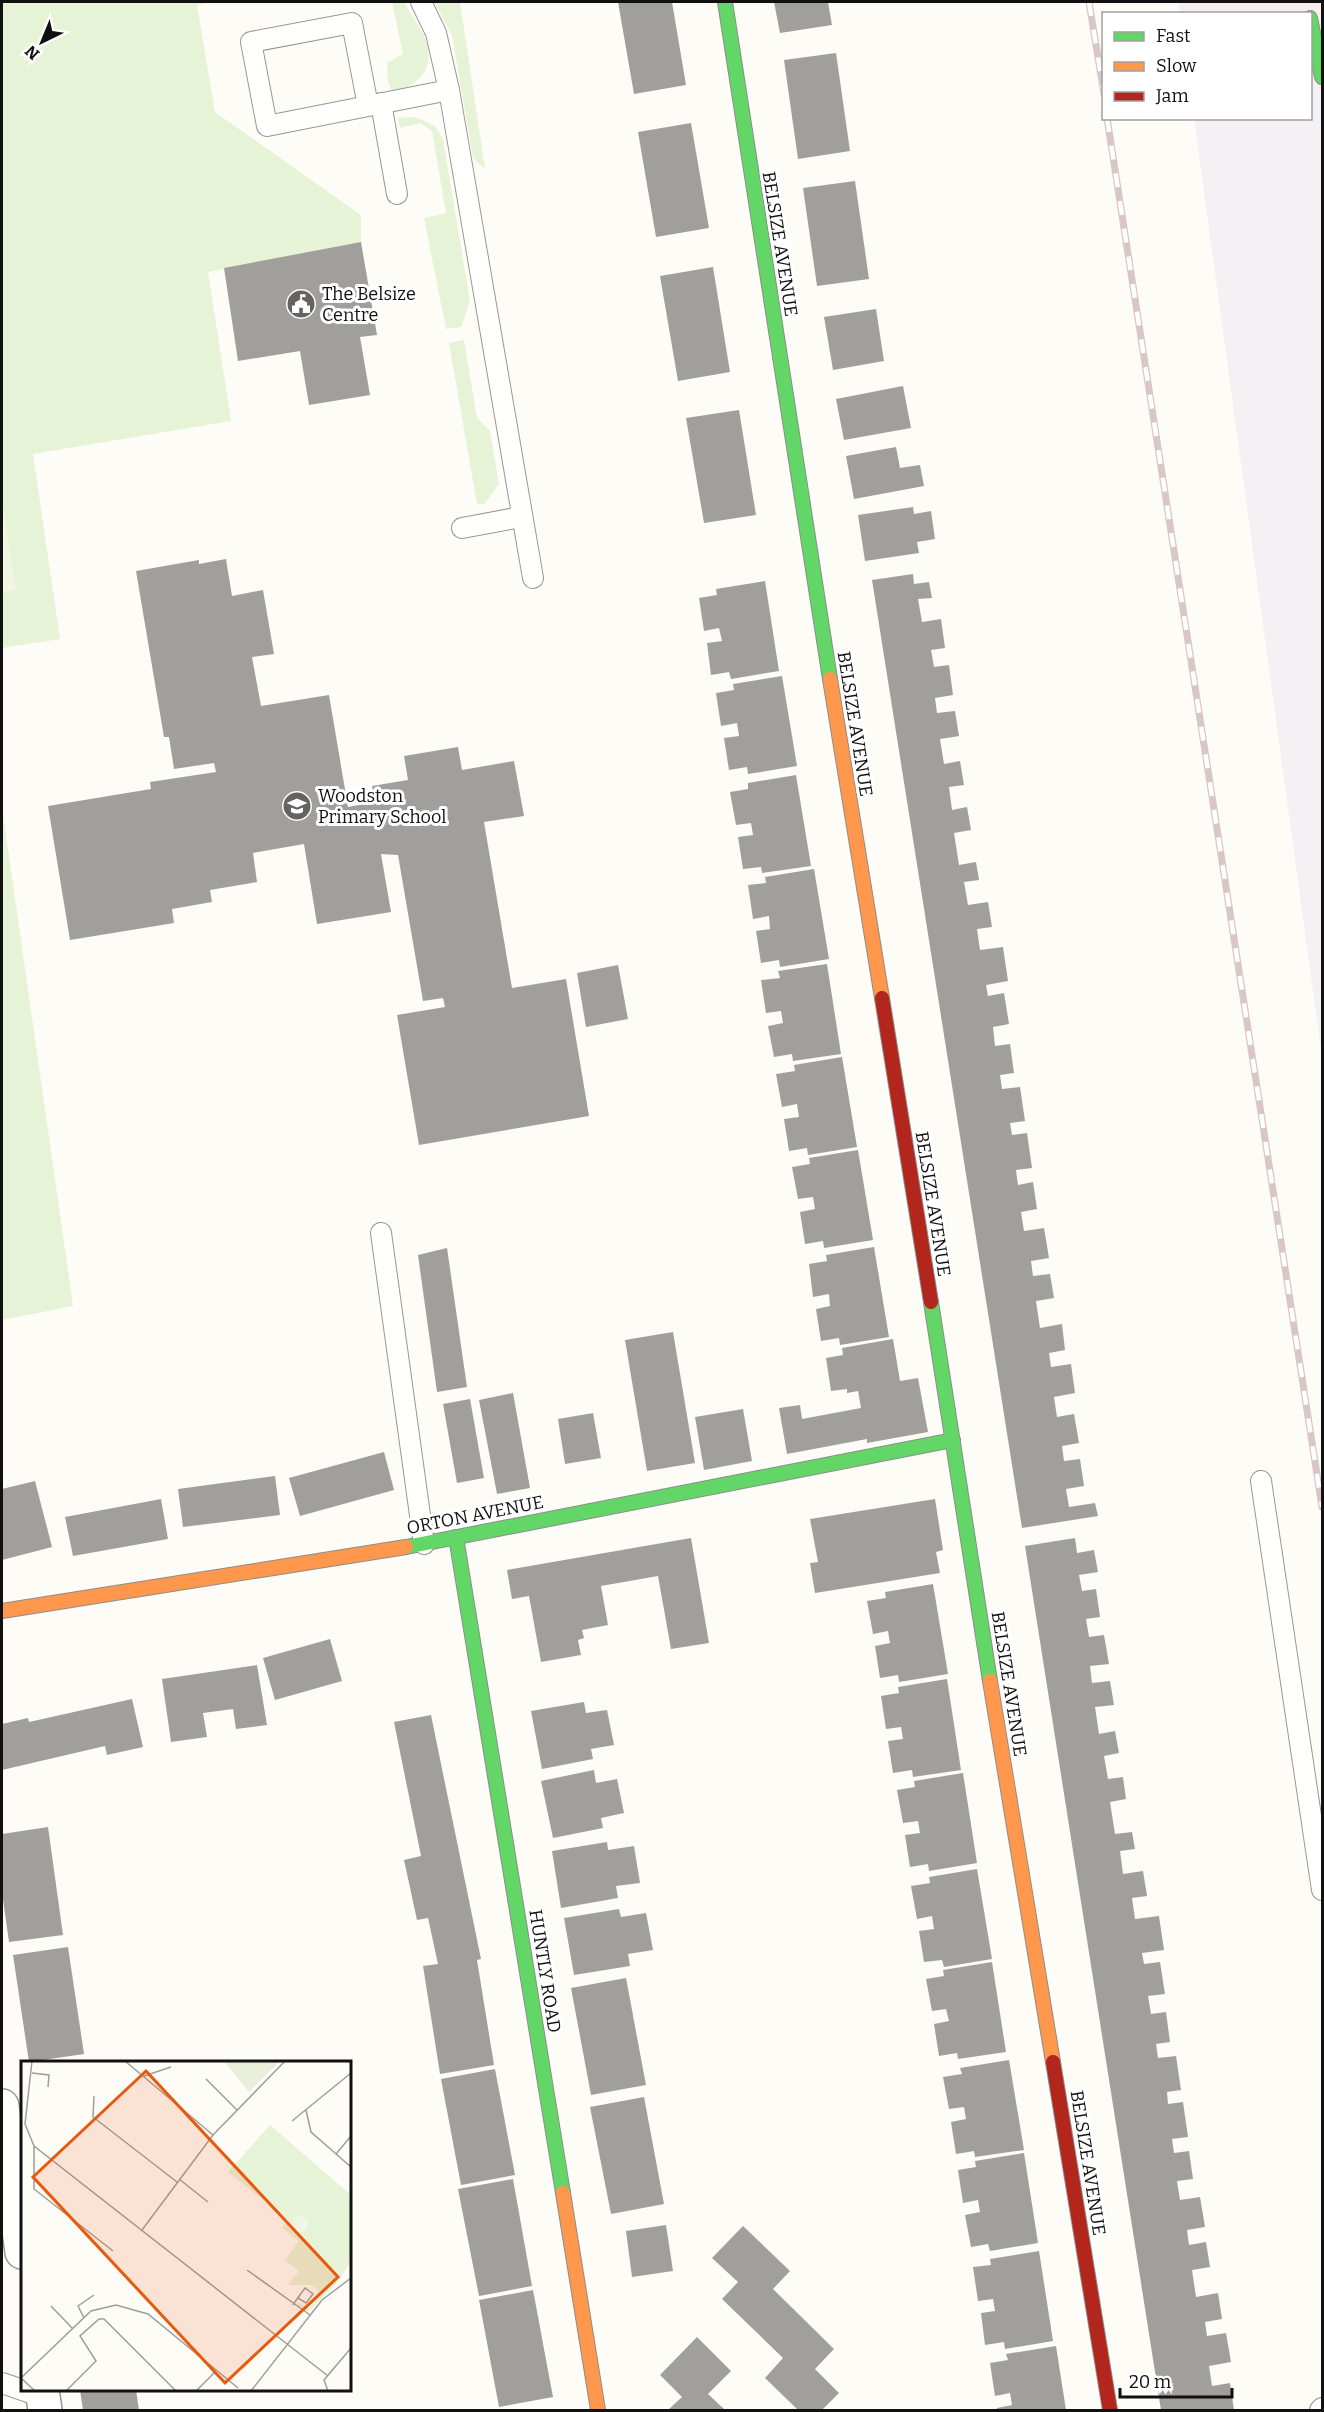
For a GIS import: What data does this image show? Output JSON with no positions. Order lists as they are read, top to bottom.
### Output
{
  "streets": {
    "street": ["BELSIZE AVENUE", "ORTON AVENUE", "HUNTLY ROAD"]
  },
  "crossings": [
    ["BELSIZE AVENUE", "ORTON AVENUE"],
    ["ORTON AVENUE", "HUNTLY ROAD"]
  ],
  "places": {
    "public building": ["The Belsize Centre"],
    "school or university": ["Woodston Primary School"]
  },
  "legend": ["Fast", "Slow", "Jam"],
  "scale_bar": "20 m",
  "north": "bottom left"
}
